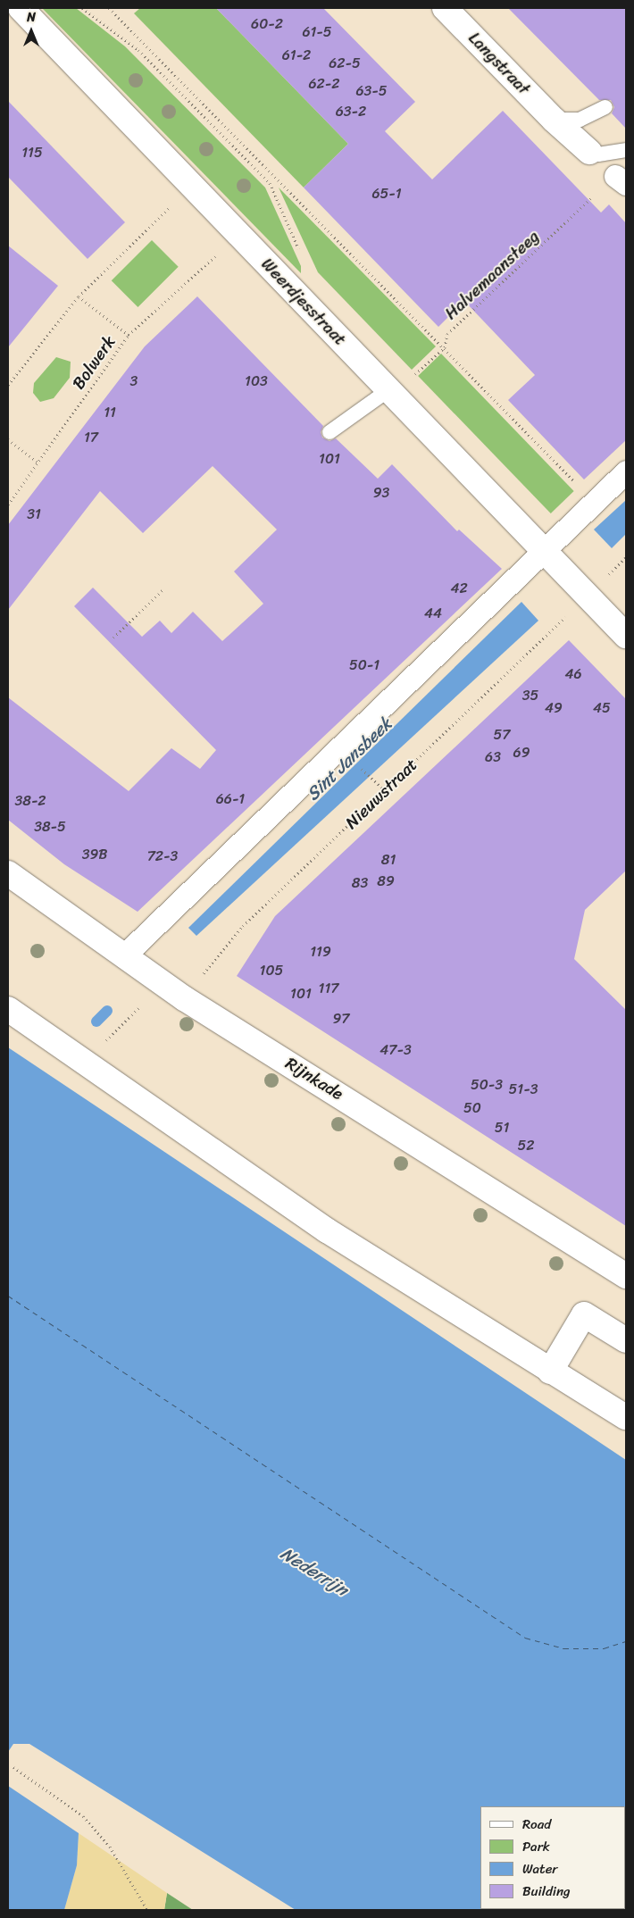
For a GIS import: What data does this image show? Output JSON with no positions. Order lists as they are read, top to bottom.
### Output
{
  "streets": {
    "street": ["Langstraat", "Weerdjesstraat", "Rijnkade"],
    "path": ["Halvemaansteeg", "Bolwerk", "Nieuwstraat"]
  },
  "crossings": [
    ["Halvemaansteeg", "Weerdjesstraat"],
    ["Weerdjesstraat", "Nieuwstraat"],
    ["Nieuwstraat", "Rijnkade"]
  ],
  "water": ["Sint Jansbeek", "Nederrijn"],
  "house_numbers": [
    "60-2",
    "61-5",
    "61-2",
    "62-5",
    "62-2",
    "63-5",
    "63-2",
    "115",
    "65-1",
    "3",
    "103",
    "11",
    "17",
    "101",
    "93",
    "31",
    "42",
    "44",
    "50-1",
    "46",
    "35",
    "49",
    "45",
    "57",
    "69",
    "63",
    "66-1",
    "38-2",
    "38-5",
    "39B",
    "72-3",
    "81",
    "89",
    "83",
    "119",
    "105",
    "117",
    "101",
    "97",
    "47-3",
    "50-3",
    "51-3",
    "50",
    "51",
    "52"
  ],
  "legend": [
    "Road",
    "Park",
    "Water",
    "Building"
  ],
  "north": "top"
}
